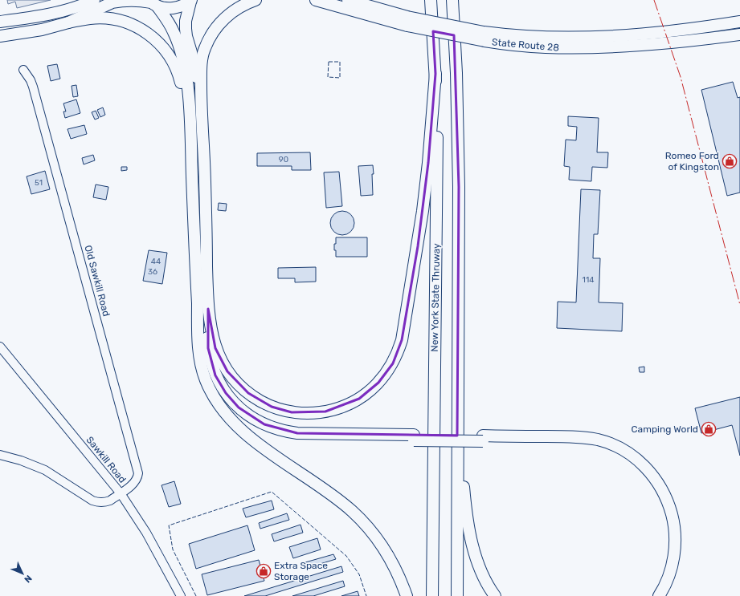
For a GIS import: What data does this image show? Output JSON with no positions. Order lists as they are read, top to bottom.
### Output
{
  "streets": {
    "highway": ["State Route 28", "New York State Thruway"],
    "street": ["Old Sawkill Road", "Sawkill Road"]
  },
  "crossings": [
    ["Old Sawkill Road", "Sawkill Road"]
  ],
  "places": {
    "shop": ["Romeo Ford of Kingston", "Camping World", "Extra Space Storage"]
  },
  "house_numbers": [
    "90",
    "51",
    "44",
    "36",
    "114"
  ],
  "north": "bottom right"
}
